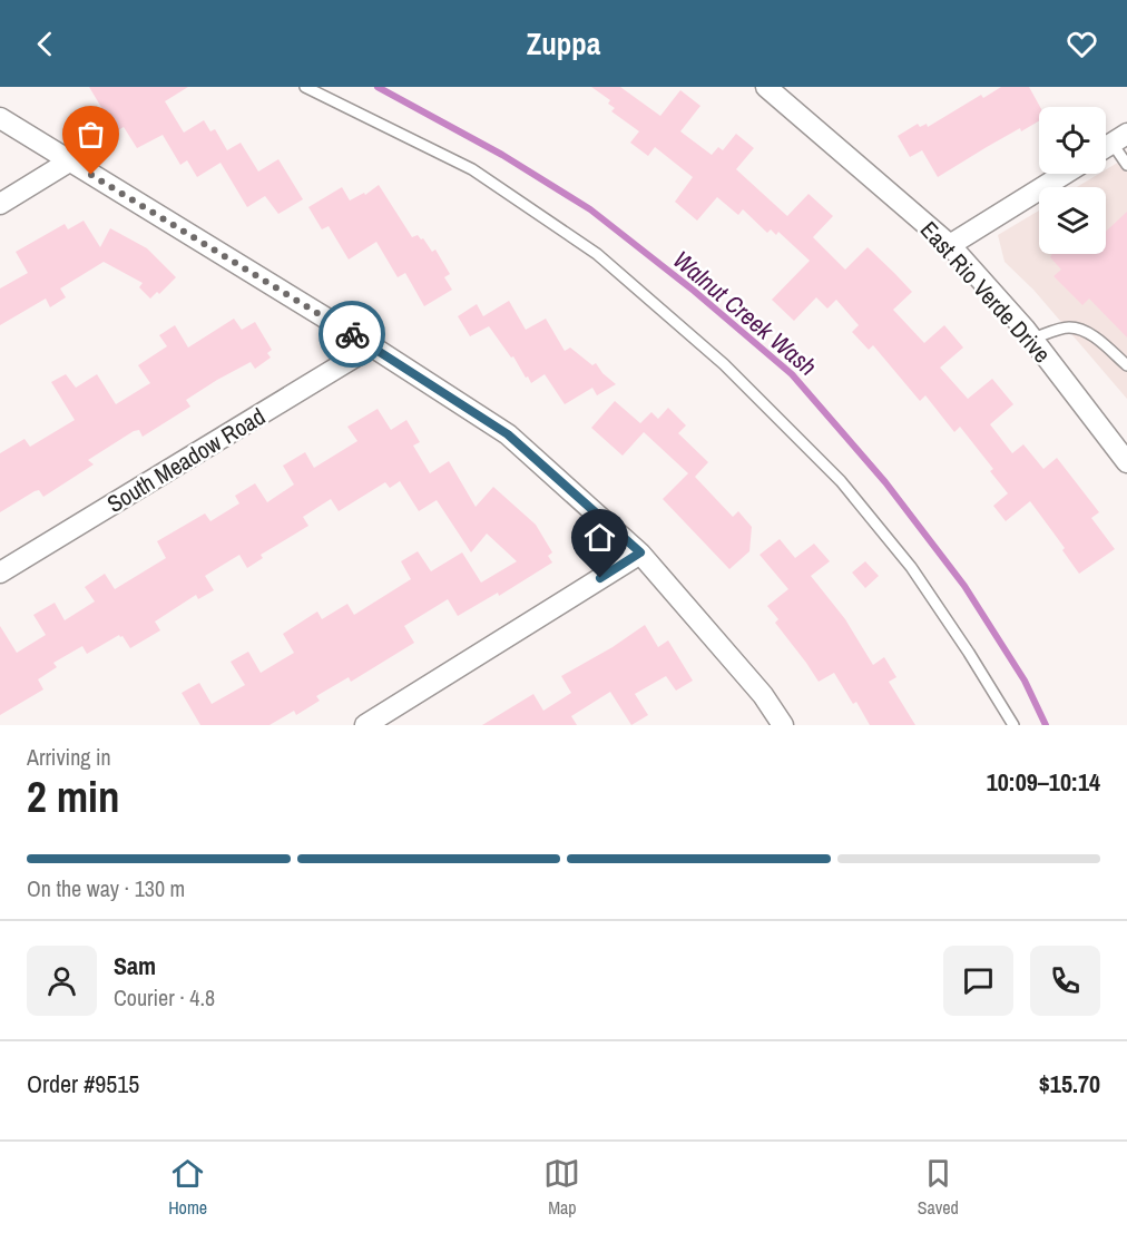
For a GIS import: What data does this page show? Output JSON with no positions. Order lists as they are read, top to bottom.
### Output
{
  "streets": {
    "street": ["East Rio Verde Drive", "South Meadow Road"]
  },
  "water": ["Walnut Creek Wash"],
  "page": {
    "header": "Zuppa",
    "heading": ["2 min", "Arriving in", "10:09–10:14"],
    "panel": [
      "Sam",
      "Courier · 4.8",
      "Order #9515",
      "$15.70"
    ],
    "bar": "On the way · 130 m",
    "tabs": ["Home", "Map", "Saved"]
  }
}
